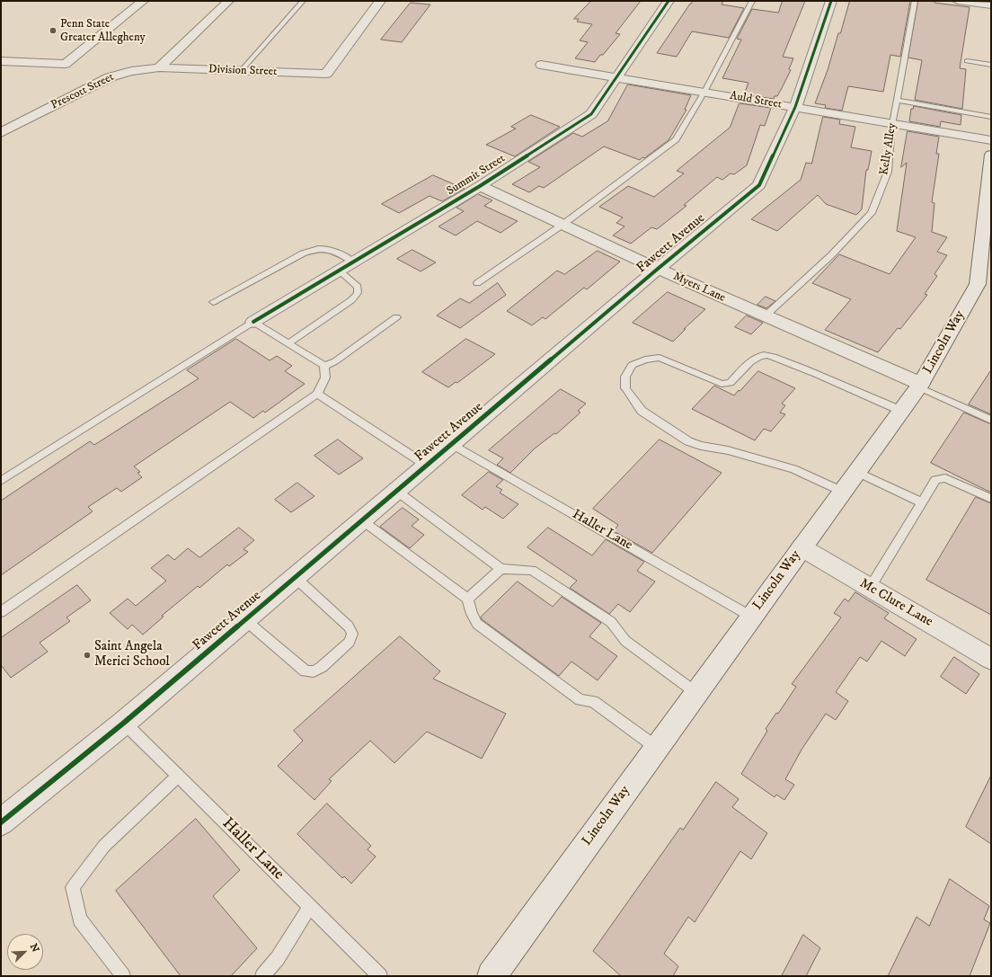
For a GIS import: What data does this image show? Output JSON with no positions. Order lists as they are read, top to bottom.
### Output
{
  "streets": {
    "street": [
      "Division Street",
      "Prescott Street",
      "Auld Street",
      "Summit Street",
      "Fawcett Avenue",
      "Myers Lane",
      "Lincoln Way",
      "Mc Clure Lane"
    ],
    "lane": ["Kelly Alley", "Haller Lane"]
  },
  "crossings": [
    ["Division Street", "Prescott Street"],
    ["Auld Street", "Kelly Alley"],
    ["Auld Street", "Summit Street"],
    ["Auld Street", "Fawcett Avenue"],
    ["Kelly Alley", "Myers Lane"],
    ["Summit Street", "Myers Lane"],
    ["Fawcett Avenue", "Myers Lane"],
    ["Fawcett Avenue", "Haller Lane"],
    ["Myers Lane", "Lincoln Way"],
    ["Lincoln Way", "Haller Lane"],
    ["Lincoln Way", "Mc Clure Lane"]
  ],
  "places": ["Penn State Greater Allegheny", "Saint Angela Merici School"],
  "north": "top right"
}
